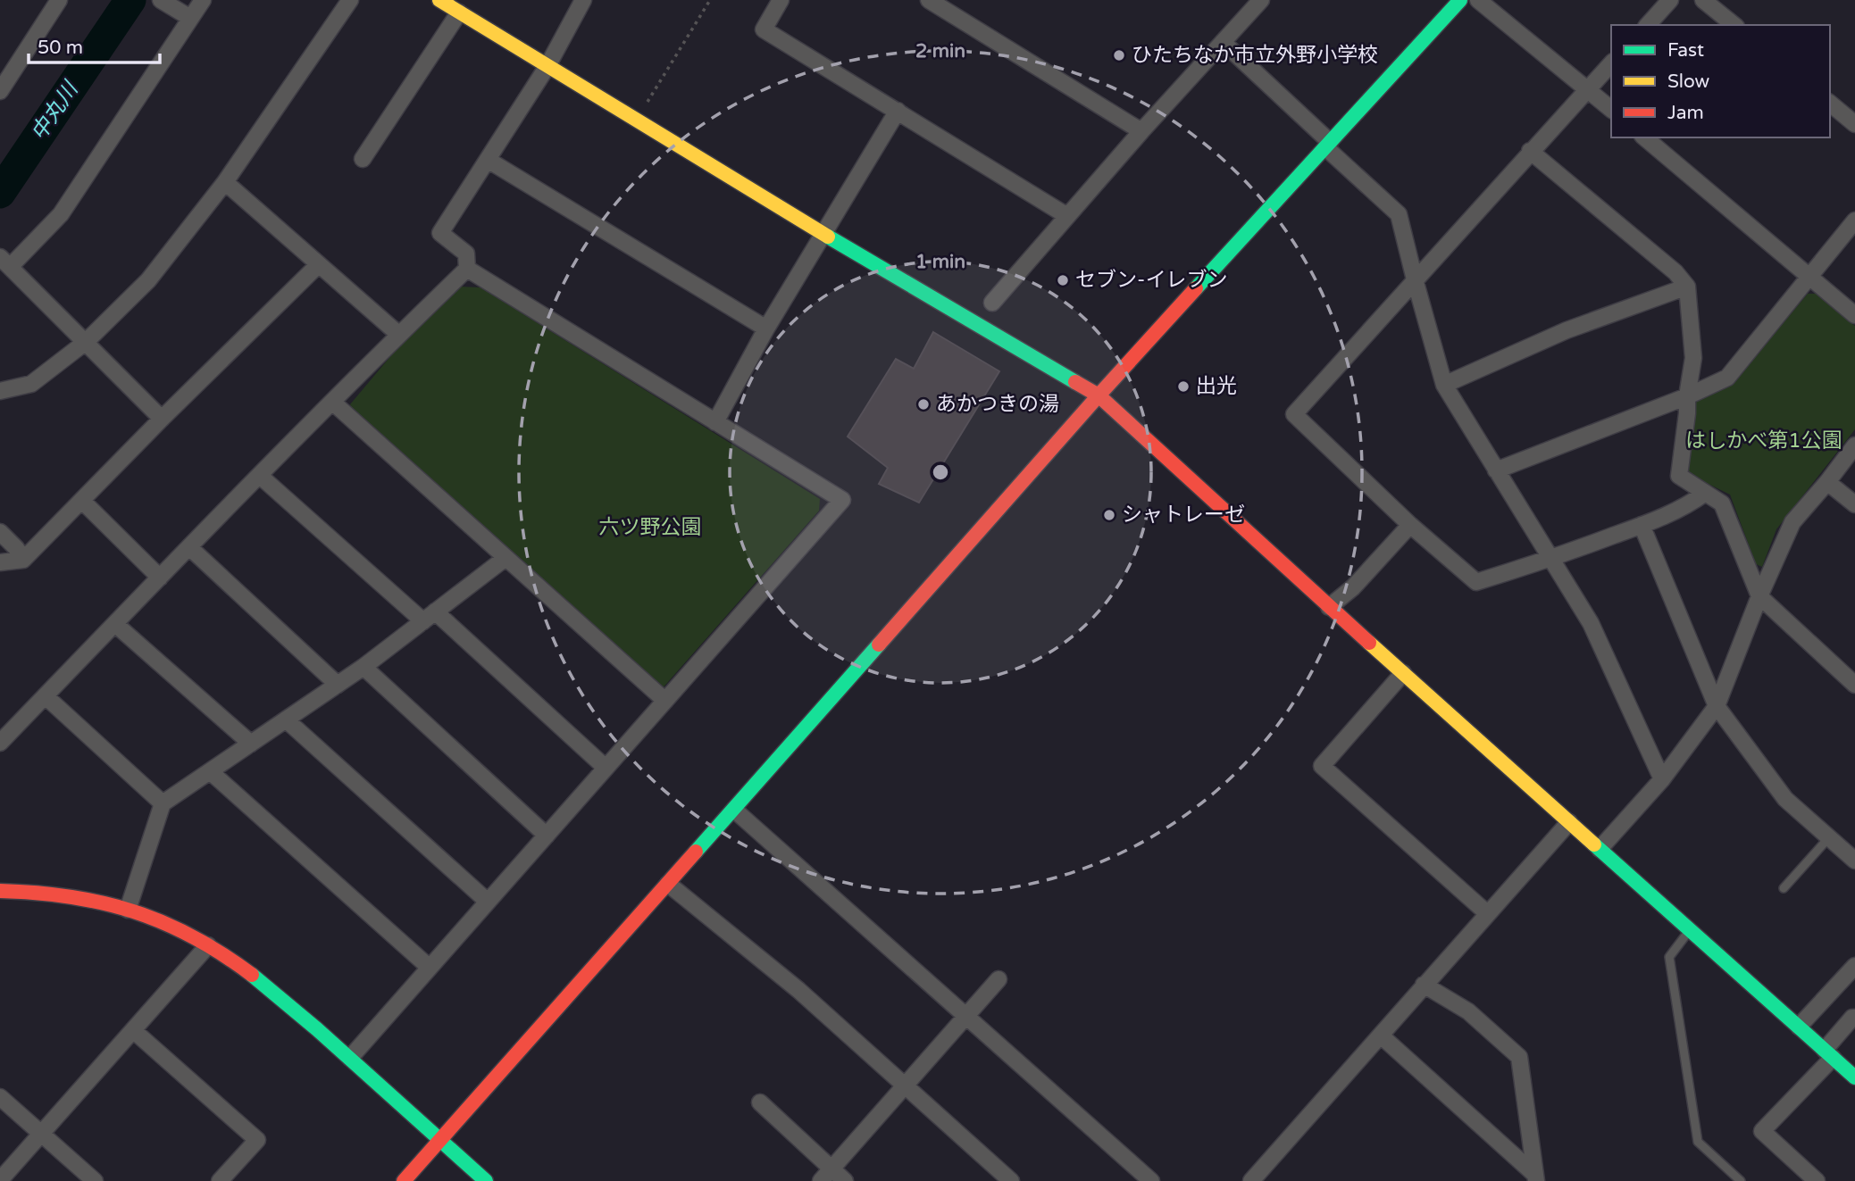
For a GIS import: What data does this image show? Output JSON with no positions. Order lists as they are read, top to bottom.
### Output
{
  "water": ["中丸川"],
  "parks": ["はしかべ第1公園", "六ツ野公園"],
  "places": [
    "ひたちなか市立外野小学校",
    "セブン-イレブン",
    "出光",
    "あかつきの湯",
    "シャトレーゼ"
  ],
  "legend": ["Fast", "Slow", "Jam"],
  "scale_bar": "50 m",
  "rings": ["2 min", "1 min"]
}
